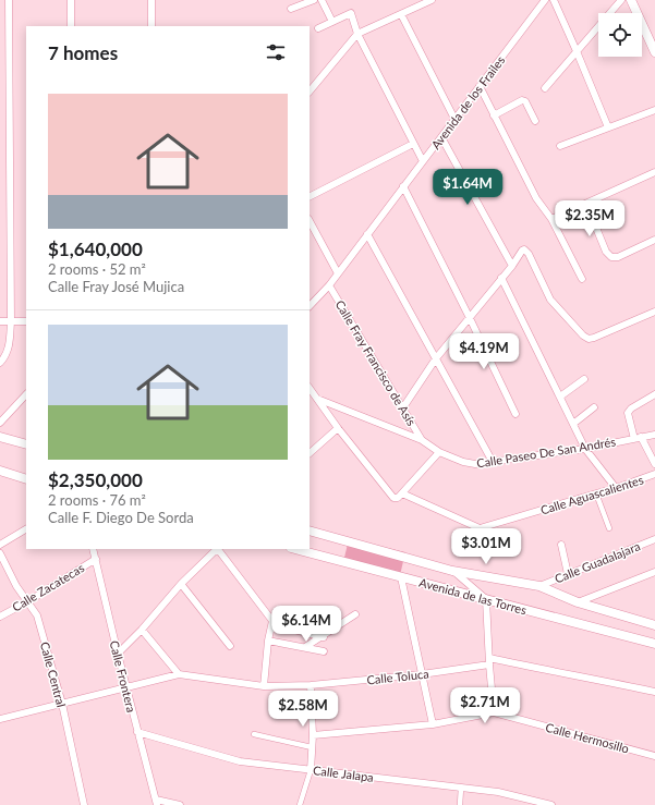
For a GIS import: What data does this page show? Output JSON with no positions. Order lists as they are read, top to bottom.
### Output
{
  "streets": {
    "street": [
      "Avenida de los Frailes",
      "Calle Fray Francisco de Asís",
      "Calle Paseo De San Andrés",
      "Calle Aguascalientes",
      "Calle Guadalajara",
      "Calle Zacatecas",
      "Avenida de las Torres",
      "Calle Central",
      "Calle Frontera",
      "Calle Toluca",
      "Calle Hermosillo",
      "Calle Jalapa"
    ]
  },
  "crossings": [
    ["Avenida de los Frailes", "Calle Fray Francisco de Asís"],
    ["Calle Fray Francisco de Asís", "Calle Paseo De San Andrés"],
    ["Calle Guadalajara", "Avenida de las Torres"],
    ["Calle Zacatecas", "Calle Central"],
    ["Calle Zacatecas", "Calle Frontera"],
    ["Calle Central", "Calle Toluca"],
    ["Calle Frontera", "Calle Toluca"],
    ["Calle Frontera", "Calle Jalapa"]
  ],
  "page": {
    "heading": "7 homes",
    "list": [
      {
        "name": "$1,640,000",
        "note": "2 rooms · 52 m² · Calle Fray José Mujica"
      },
      {
        "name": "$2,350,000",
        "note": "2 rooms · 76 m² · Calle F. Diego De Sorda"
      }
    ],
    "price": [
      "$1.64M",
      "$2.35M",
      "$4.19M",
      "$3.01M",
      "$6.14M",
      "$2.71M",
      "$2.58M"
    ]
  }
}
